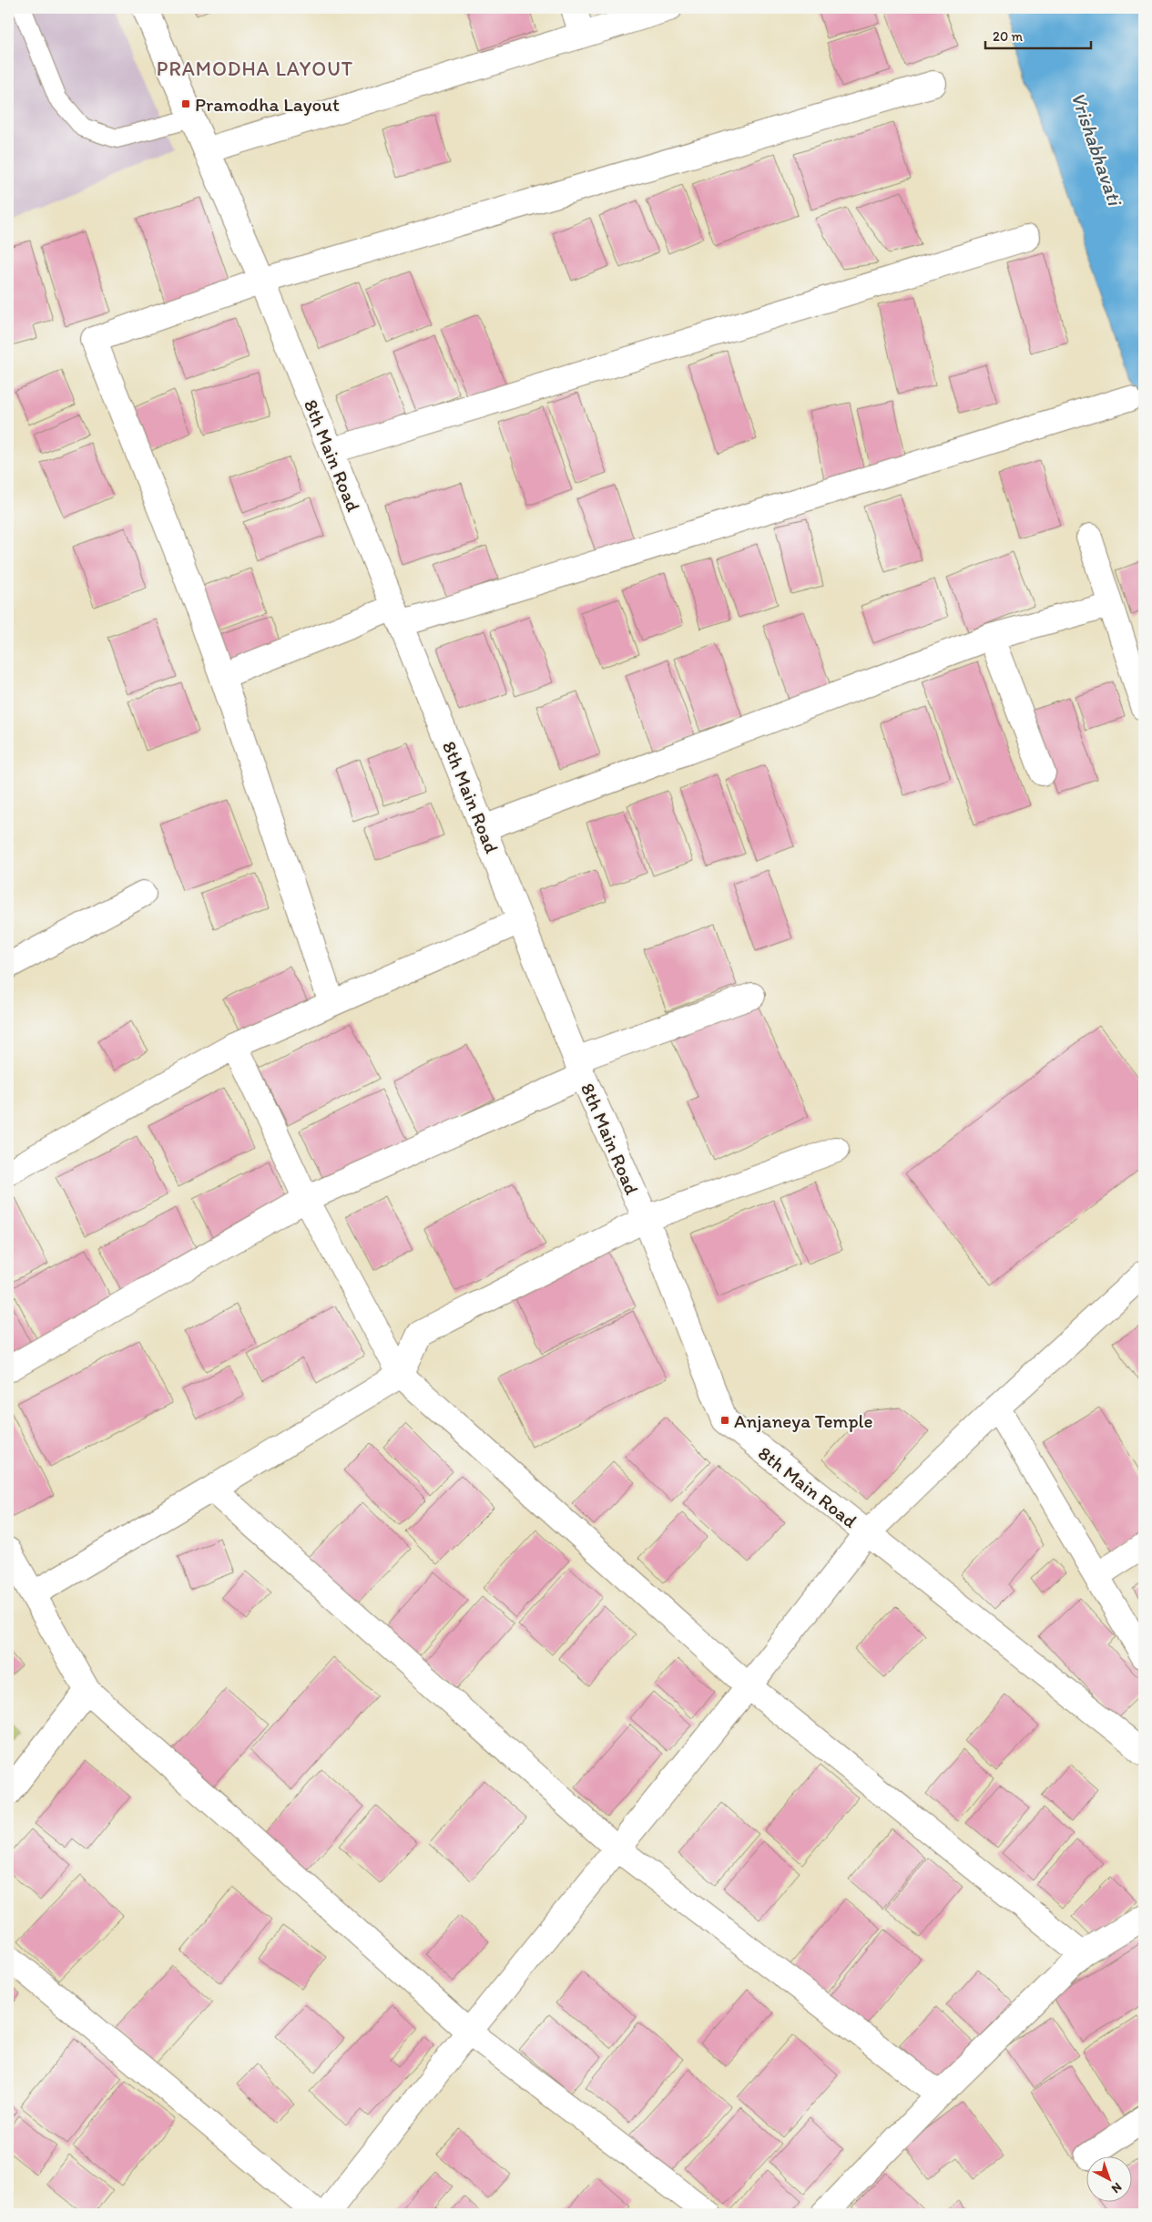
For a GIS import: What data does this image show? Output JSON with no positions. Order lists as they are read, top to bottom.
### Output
{
  "streets": {
    "street": ["8th Main Road"]
  },
  "districts": ["PRAMODHA LAYOUT"],
  "water": ["Vrishabhavati"],
  "places": {
    "transit": ["Pramodha Layout", "Anjaneya Temple"]
  },
  "scale_bar": "20 m",
  "north": "bottom right"
}
